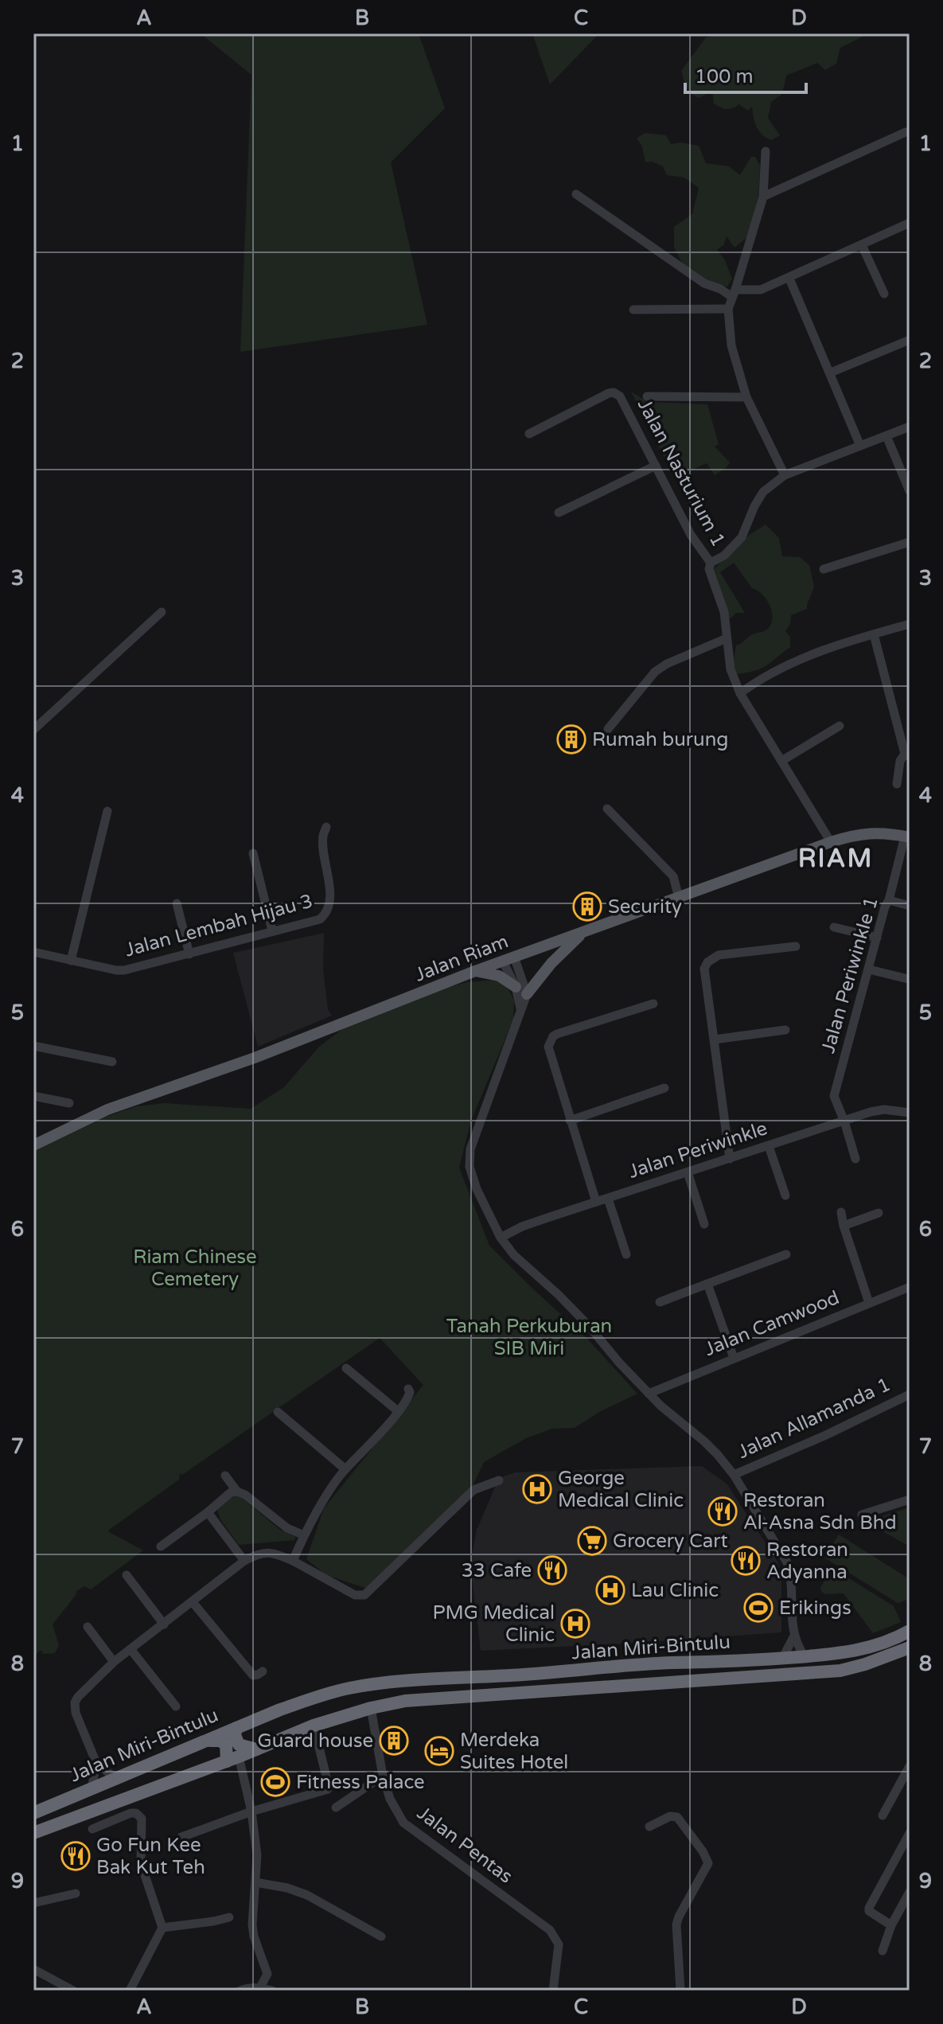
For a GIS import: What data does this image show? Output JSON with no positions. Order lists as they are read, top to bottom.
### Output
{
  "streets": {
    "highway": ["Jalan Miri-Bintulu"],
    "main road": ["Jalan Riam"],
    "street": [
      "Jalan Nasturium 1",
      "Jalan Lembah Hijau 3",
      "Jalan Periwinkle 1",
      "Jalan Periwinkle",
      "Jalan Camwood",
      "Jalan Allamanda 1",
      "Jalan Pentas"
    ]
  },
  "crossings": [
    ["Jalan Nasturium 1", "Jalan Riam"],
    ["Jalan Riam", "Jalan Periwinkle 1"],
    ["Jalan Periwinkle 1", "Jalan Periwinkle"],
    ["Jalan Miri-Bintulu", "Jalan Pentas"]
  ],
  "districts": ["RIAM"],
  "parks": ["Riam Chinese Cemetery", "Tanah Perkuburan SIB Miri"],
  "places": {
    "building": ["Rumah burung", "Security", "Guard house"],
    "hospital": ["George Medical Clinic", "Lau Clinic", "PMG Medical Clinic"],
    "restaurant": [
      "Restoran Al-Asna Sdn Bhd",
      "Restoran Adyanna",
      "33 Cafe",
      "Go Fun Kee Bak Kut Teh"
    ],
    "supermarket": ["Grocery Cart"],
    "sports": ["Erikings", "Fitness Palace"],
    "hotel": ["Merdeka Suites Hotel"]
  },
  "scale_bar": "100 m",
  "grid": {
    "columns": [
      "A",
      "B",
      "C",
      "D"
    ],
    "rows": [
      "1",
      "2",
      "3",
      "4",
      "5",
      "6",
      "7",
      "8",
      "9"
    ]
  }
}
